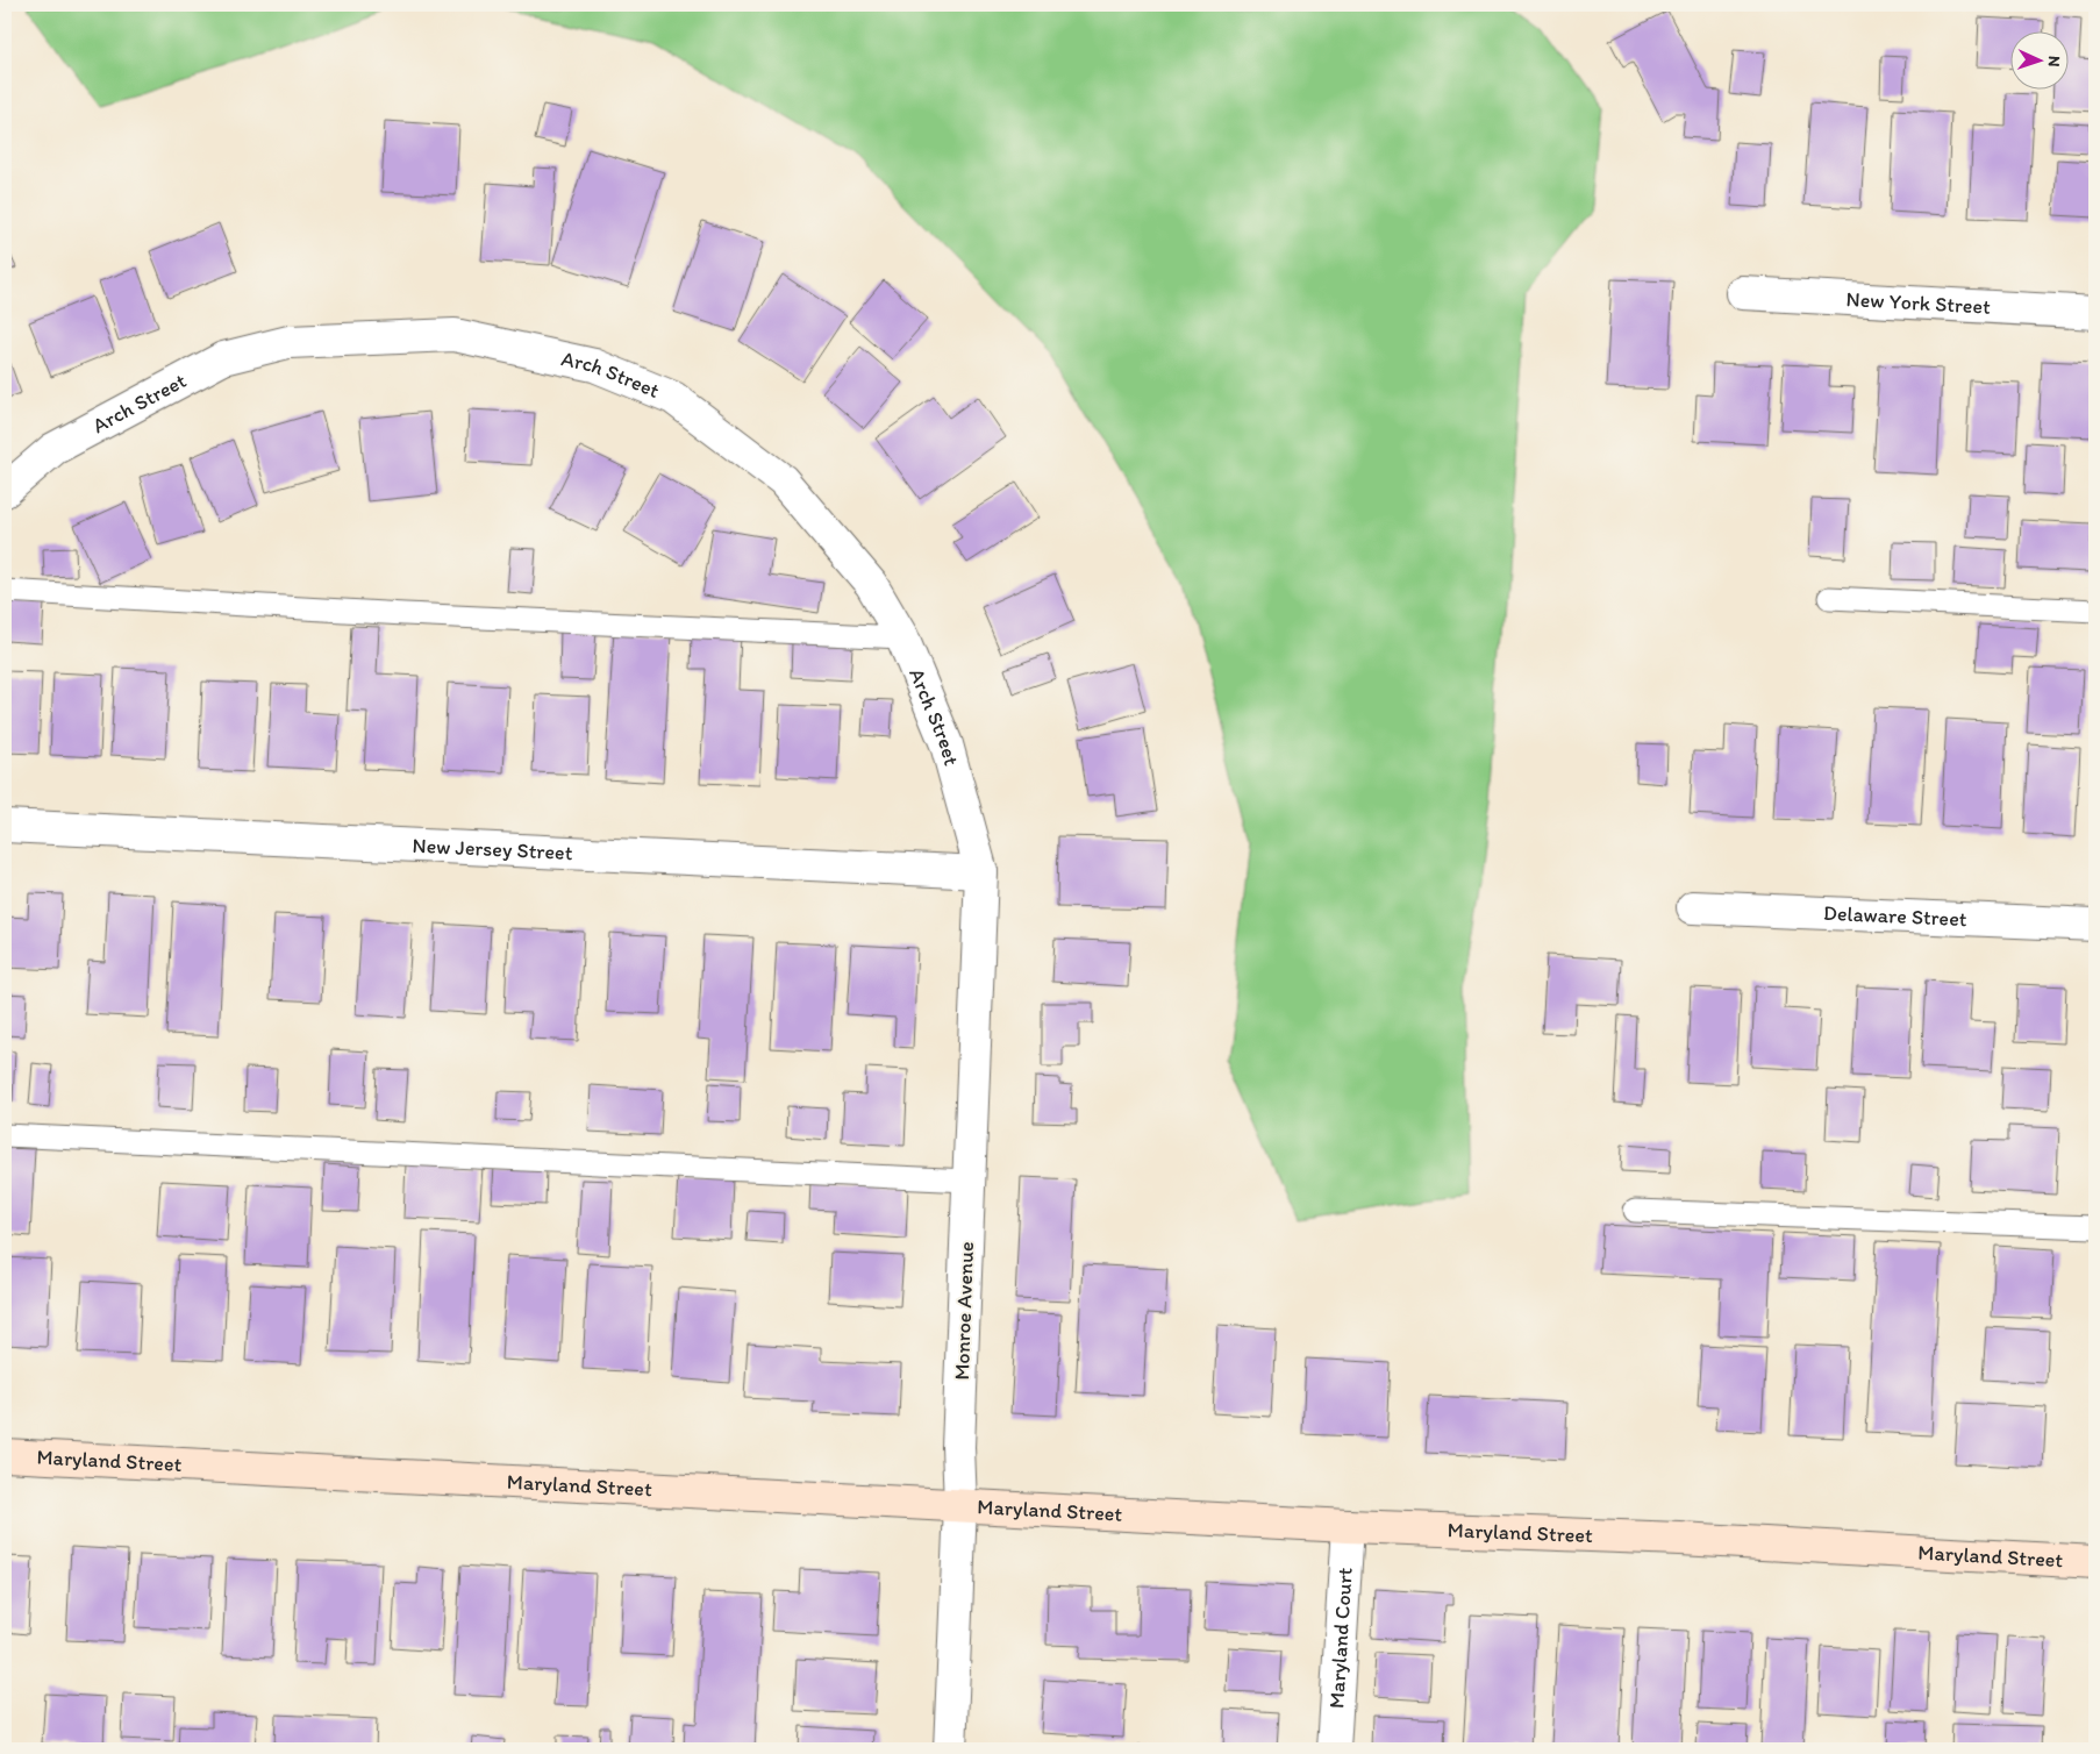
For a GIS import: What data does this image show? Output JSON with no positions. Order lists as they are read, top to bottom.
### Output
{
  "streets": {
    "street": [
      "New York Street",
      "Arch Street",
      "New Jersey Street",
      "Delaware Street",
      "Monroe Avenue",
      "Maryland Street",
      "Maryland Court"
    ]
  },
  "crossings": [
    ["Arch Street", "New Jersey Street"],
    ["Arch Street", "Monroe Avenue"],
    ["New Jersey Street", "Monroe Avenue"],
    ["Monroe Avenue", "Maryland Street"],
    ["Maryland Street", "Maryland Court"]
  ],
  "north": "right"
}
